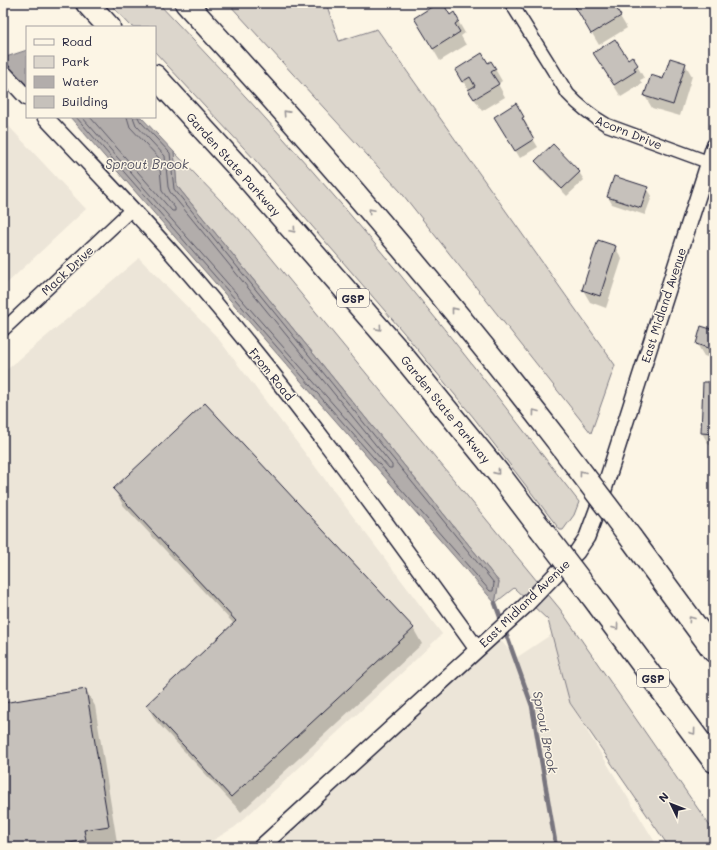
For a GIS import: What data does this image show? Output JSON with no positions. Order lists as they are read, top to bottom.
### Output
{
  "streets": {
    "highway": ["Garden State Parkway", "GSP"],
    "street": [
      "Acorn Drive",
      "Mack Drive",
      "East Midland Avenue",
      "From Road"
    ]
  },
  "crossings": [
    ["Acorn Drive", "East Midland Avenue"],
    ["Mack Drive", "From Road"],
    ["East Midland Avenue", "From Road"]
  ],
  "water": ["Sprout Brook"],
  "legend": [
    "Road",
    "Park",
    "Water",
    "Building"
  ],
  "north": "top left"
}
